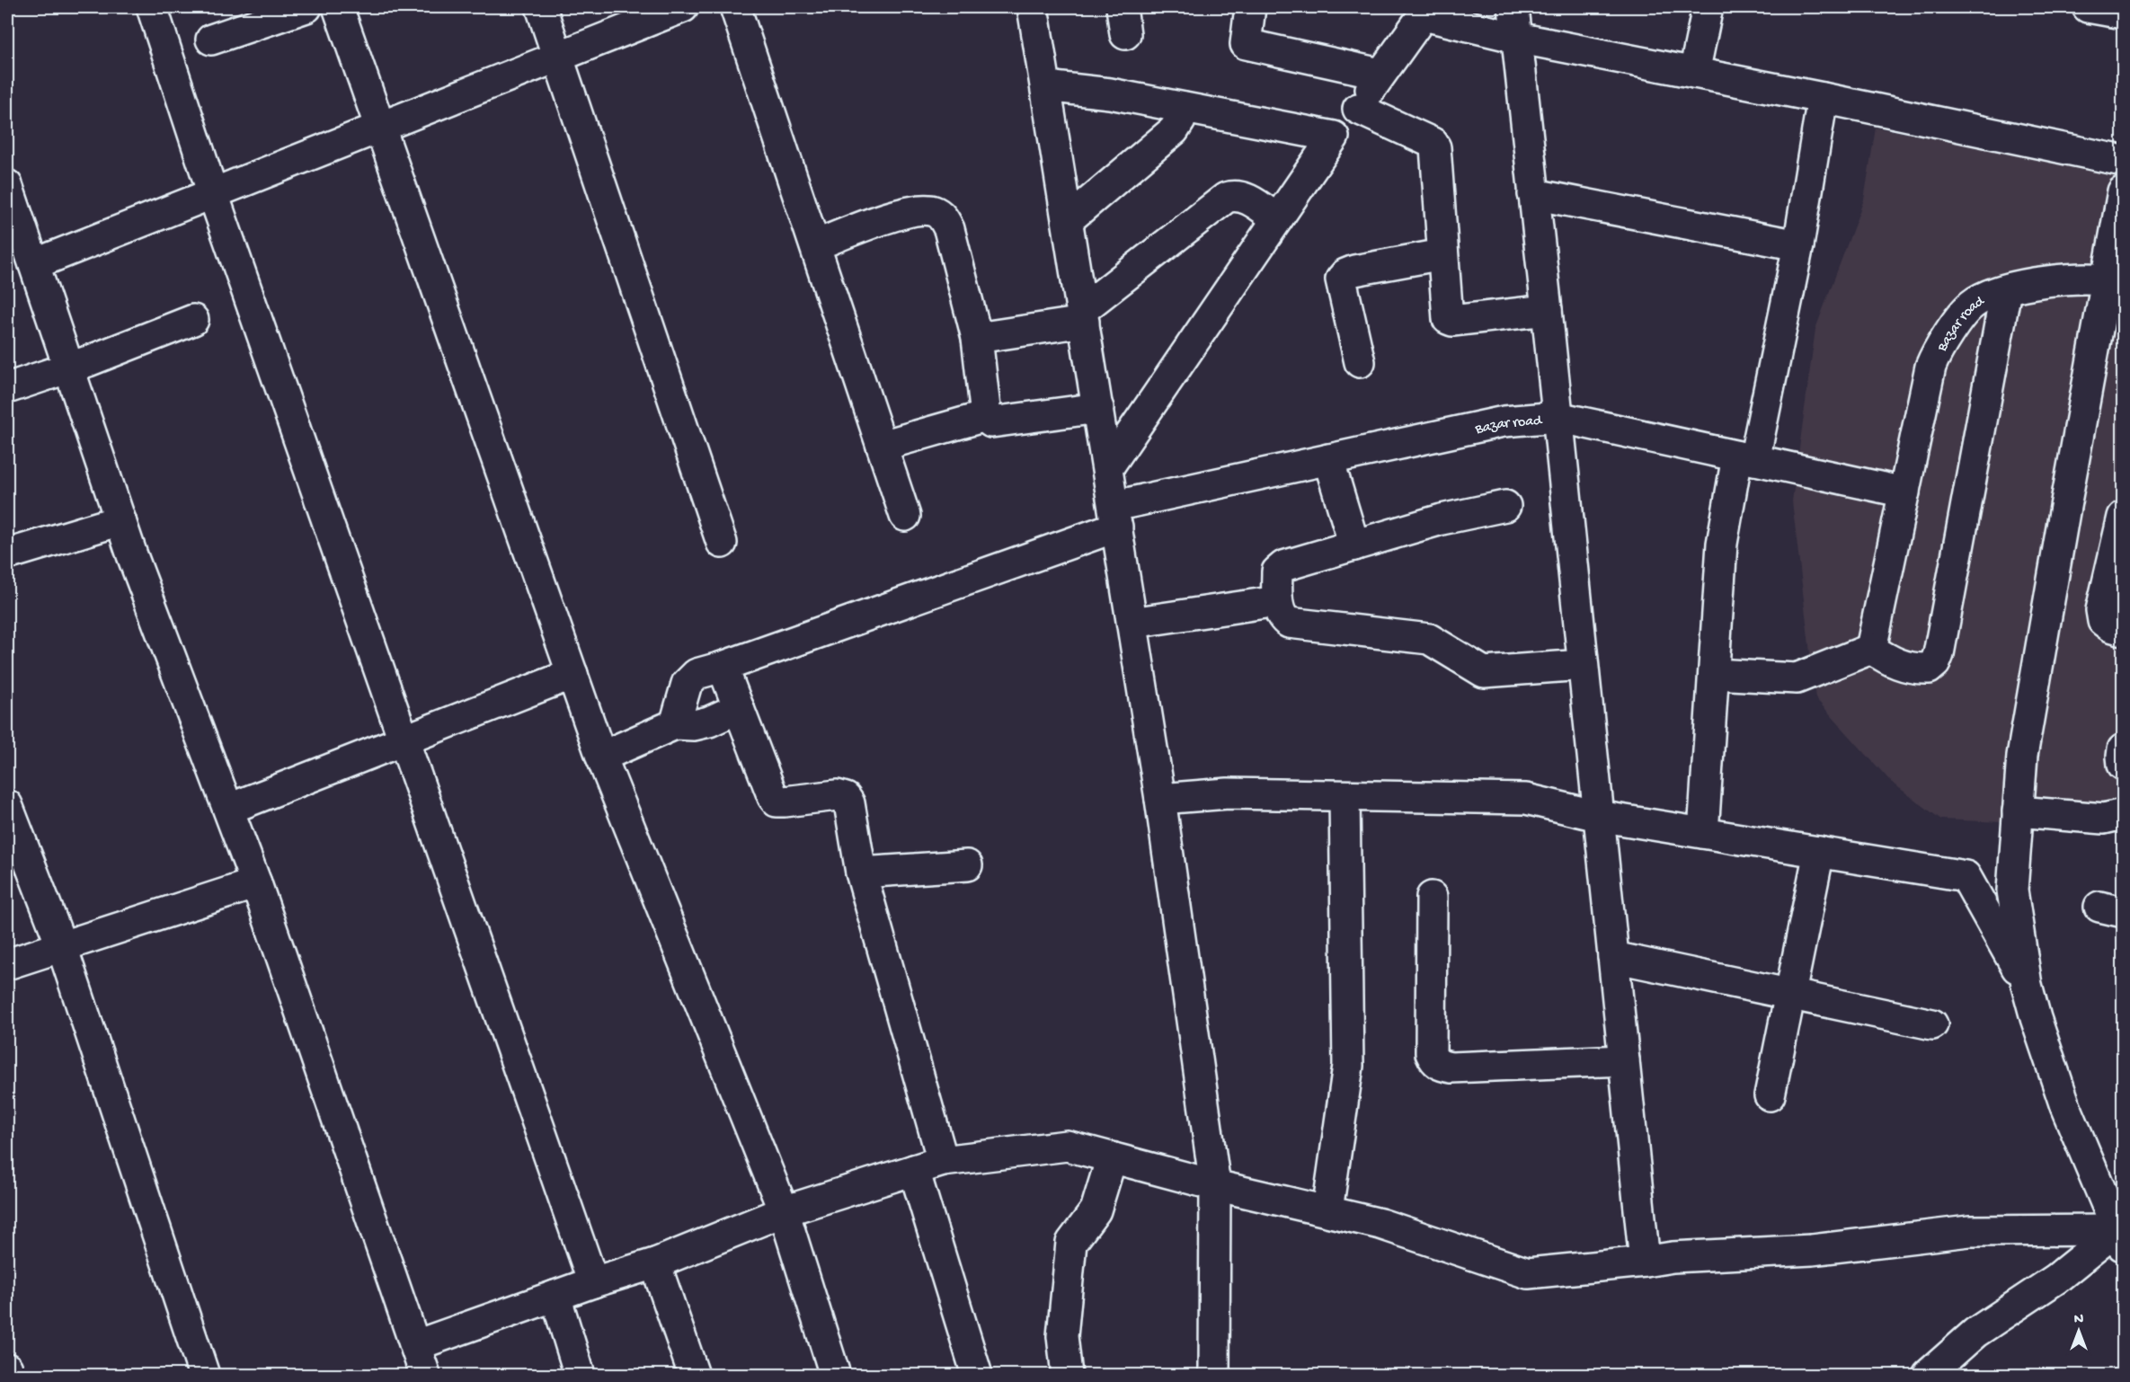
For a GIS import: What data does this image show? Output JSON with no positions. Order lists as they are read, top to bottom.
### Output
{
  "streets": {
    "street": ["Bazar road"]
  },
  "north": "top"
}
